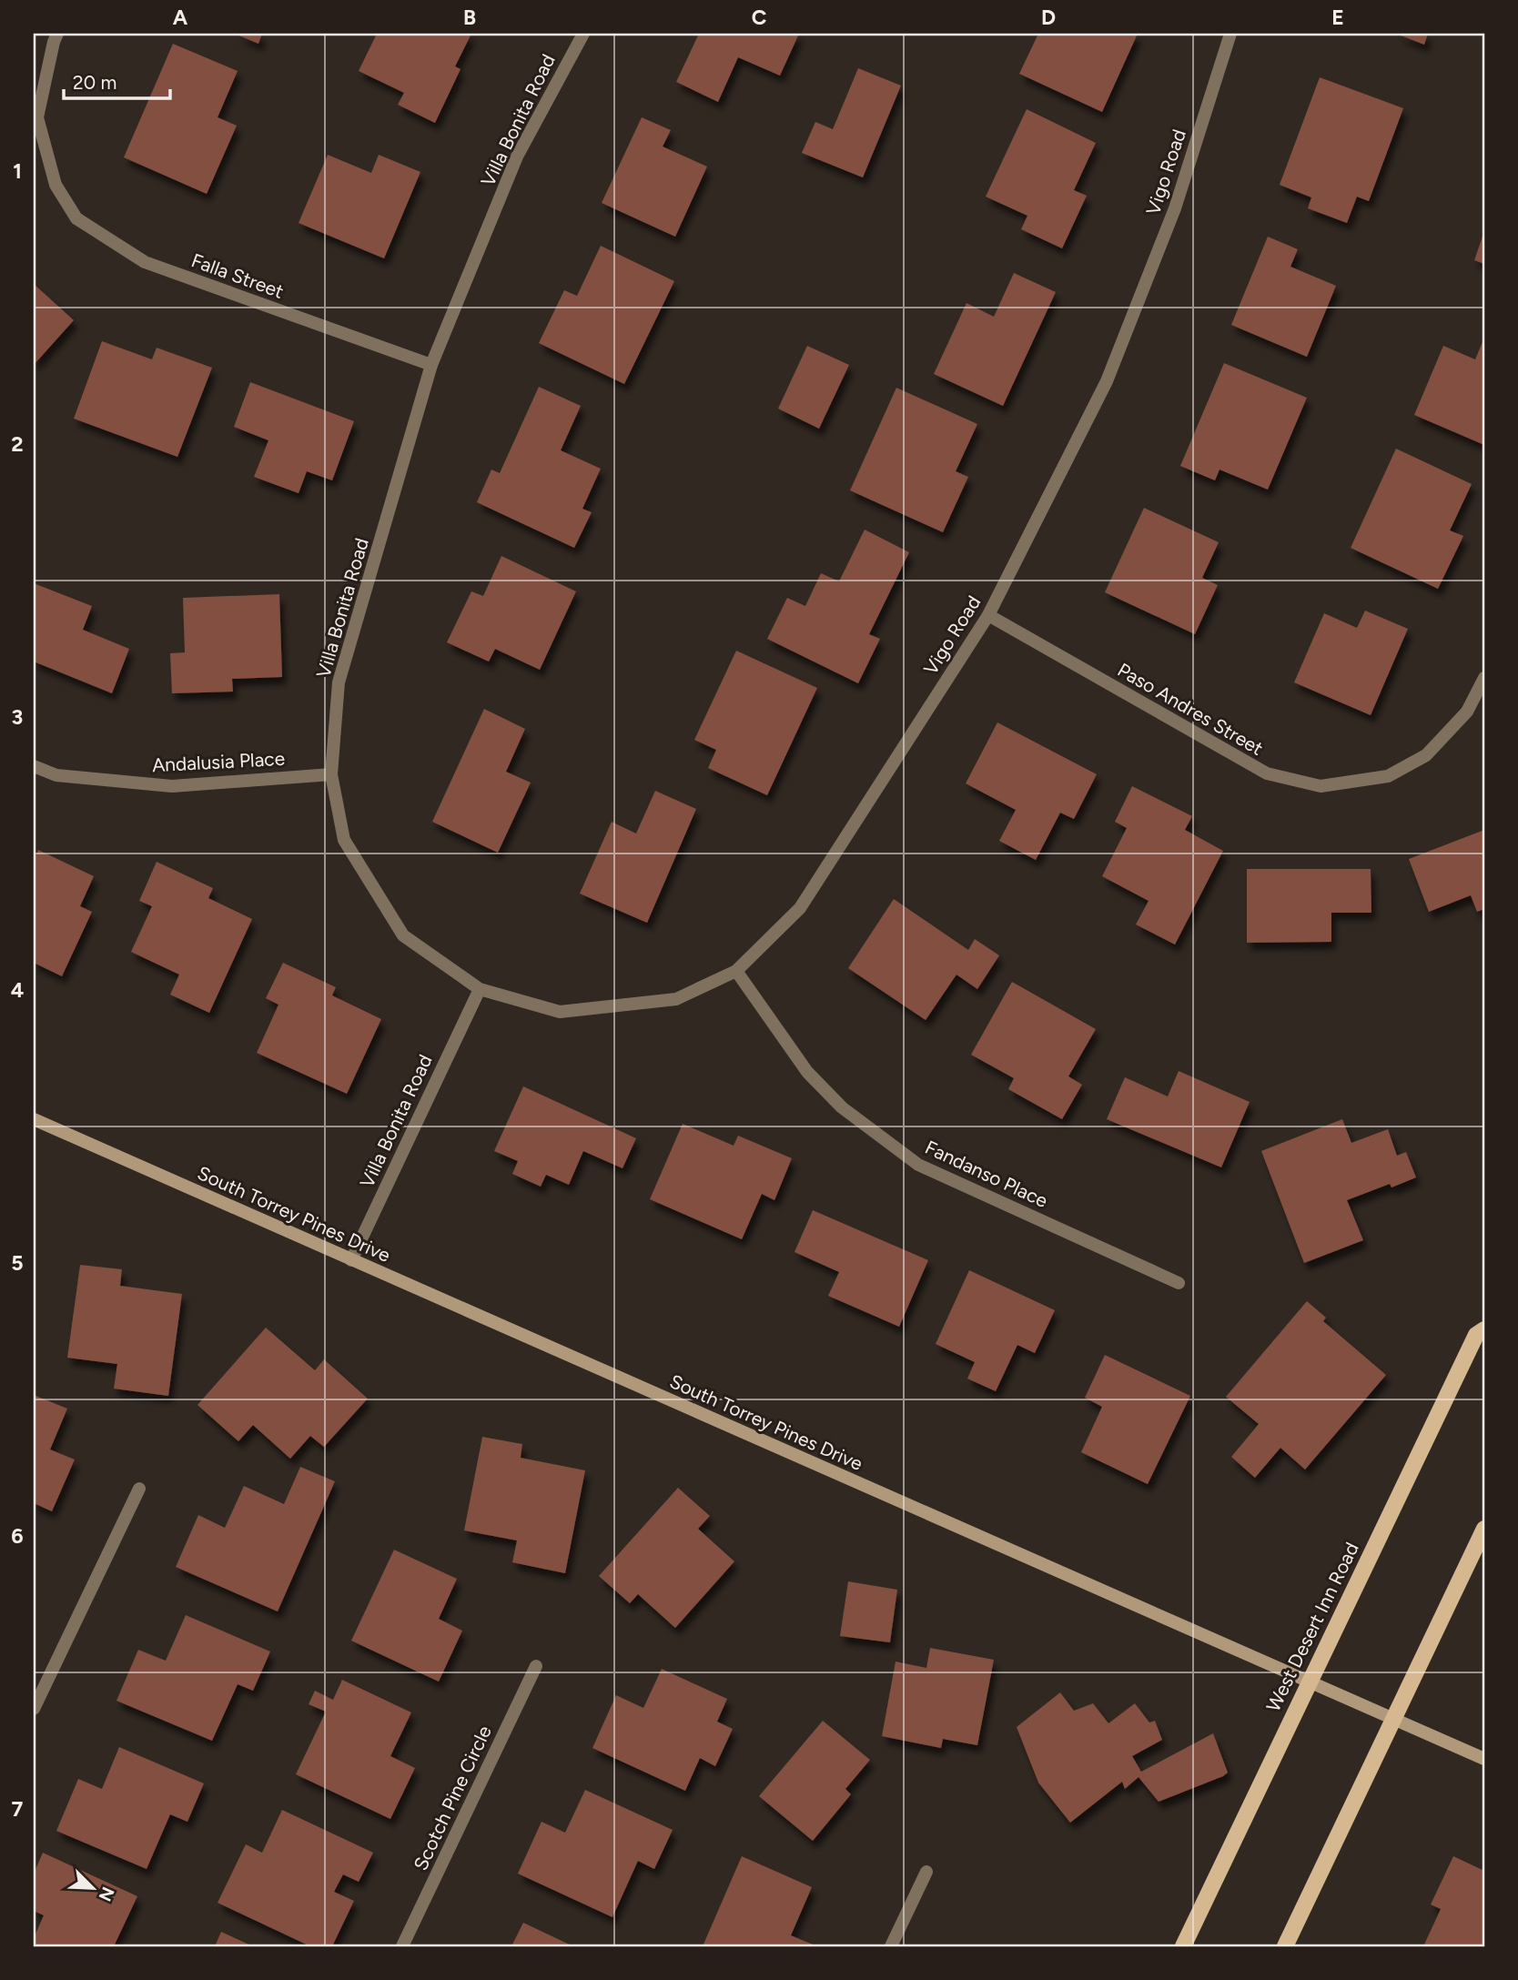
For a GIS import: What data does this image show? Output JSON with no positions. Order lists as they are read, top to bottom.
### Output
{
  "streets": {
    "main road": ["South Torrey Pines Drive", "West Desert Inn Road"],
    "street": [
      "Villa Bonita Road",
      "Vigo Road",
      "Falla Street",
      "Paso Andres Street",
      "Andalusia Place",
      "Fandanso Place",
      "Scotch Pine Circle"
    ]
  },
  "crossings": [
    ["Villa Bonita Road", "Vigo Road"],
    ["Villa Bonita Road", "Falla Street"],
    ["Villa Bonita Road", "Andalusia Place"],
    ["Villa Bonita Road", "South Torrey Pines Drive"],
    ["Vigo Road", "Paso Andres Street"],
    ["Vigo Road", "Fandanso Place"],
    ["South Torrey Pines Drive", "West Desert Inn Road"]
  ],
  "scale_bar": "20 m",
  "north": "bottom right",
  "grid": {
    "columns": [
      "A",
      "B",
      "C",
      "D",
      "E"
    ],
    "rows": [
      "1",
      "2",
      "3",
      "4",
      "5",
      "6",
      "7"
    ]
  }
}
